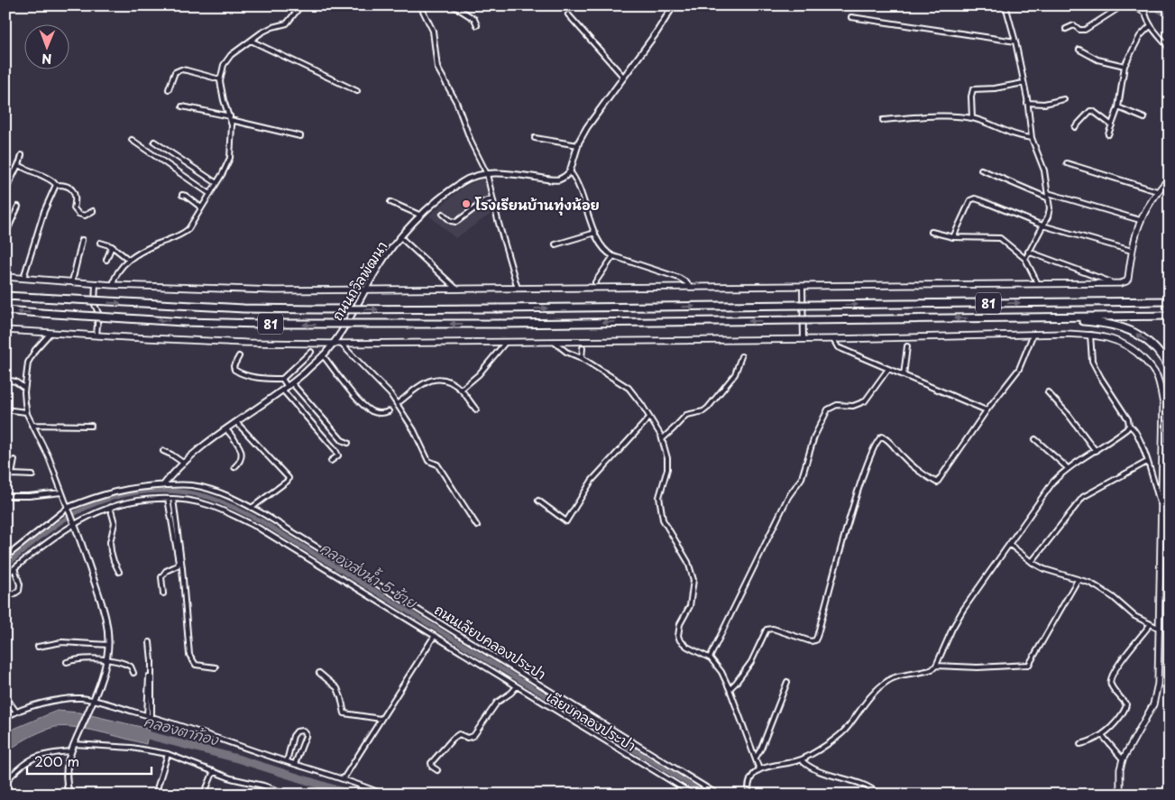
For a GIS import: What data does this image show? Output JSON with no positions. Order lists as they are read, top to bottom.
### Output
{
  "streets": {
    "highway": ["81"],
    "street": ["ถนนถวิลพัฒนา", "ถนนเลียบคลองประปา", "เลียบคลองประปา"]
  },
  "crossings": [
    ["ถนนถวิลพัฒนา", "ถนนเลียบคลองประปา"]
  ],
  "water": ["คลองส่งน้ำ 5 ซ้าย", "คลองตาก้อง"],
  "places": ["โรงเรียนบ้านทุ่งน้อย"],
  "scale_bar": "200 m",
  "north": "bottom"
}
